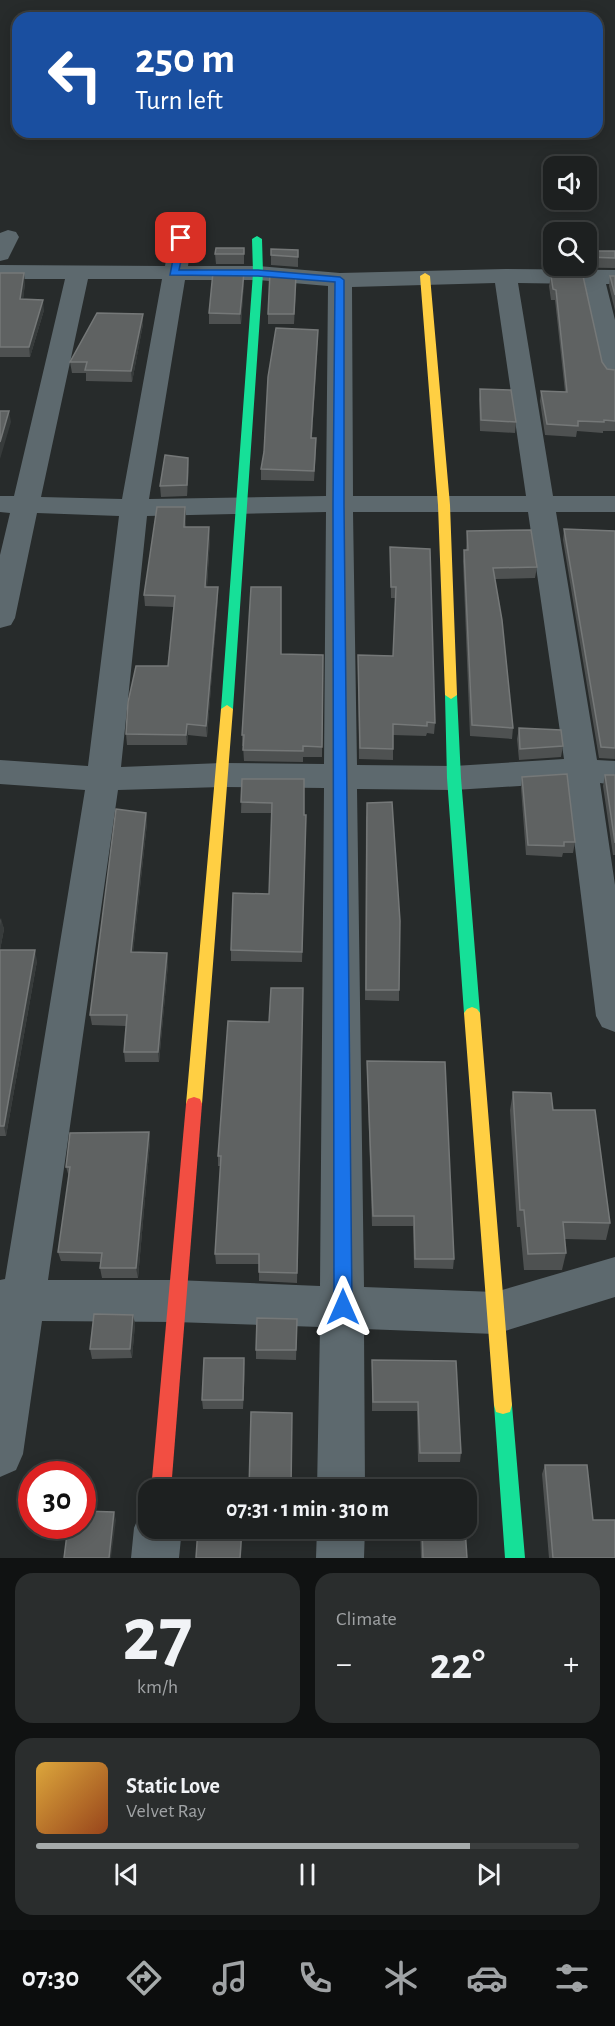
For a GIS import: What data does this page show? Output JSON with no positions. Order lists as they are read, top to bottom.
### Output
{
  "page": {
    "turn": ["250 m", "Turn left"],
    "limit": "30",
    "trip": "07:31 · 1 min · 310 m",
    "tile": [
      ["27", "km/h"],
      "Climate"
    ],
    "heat": ["−", "22°", "+"],
    "song": ["Static Love", "Velvet Ray"],
    "tabs": "07:30"
  }
}
